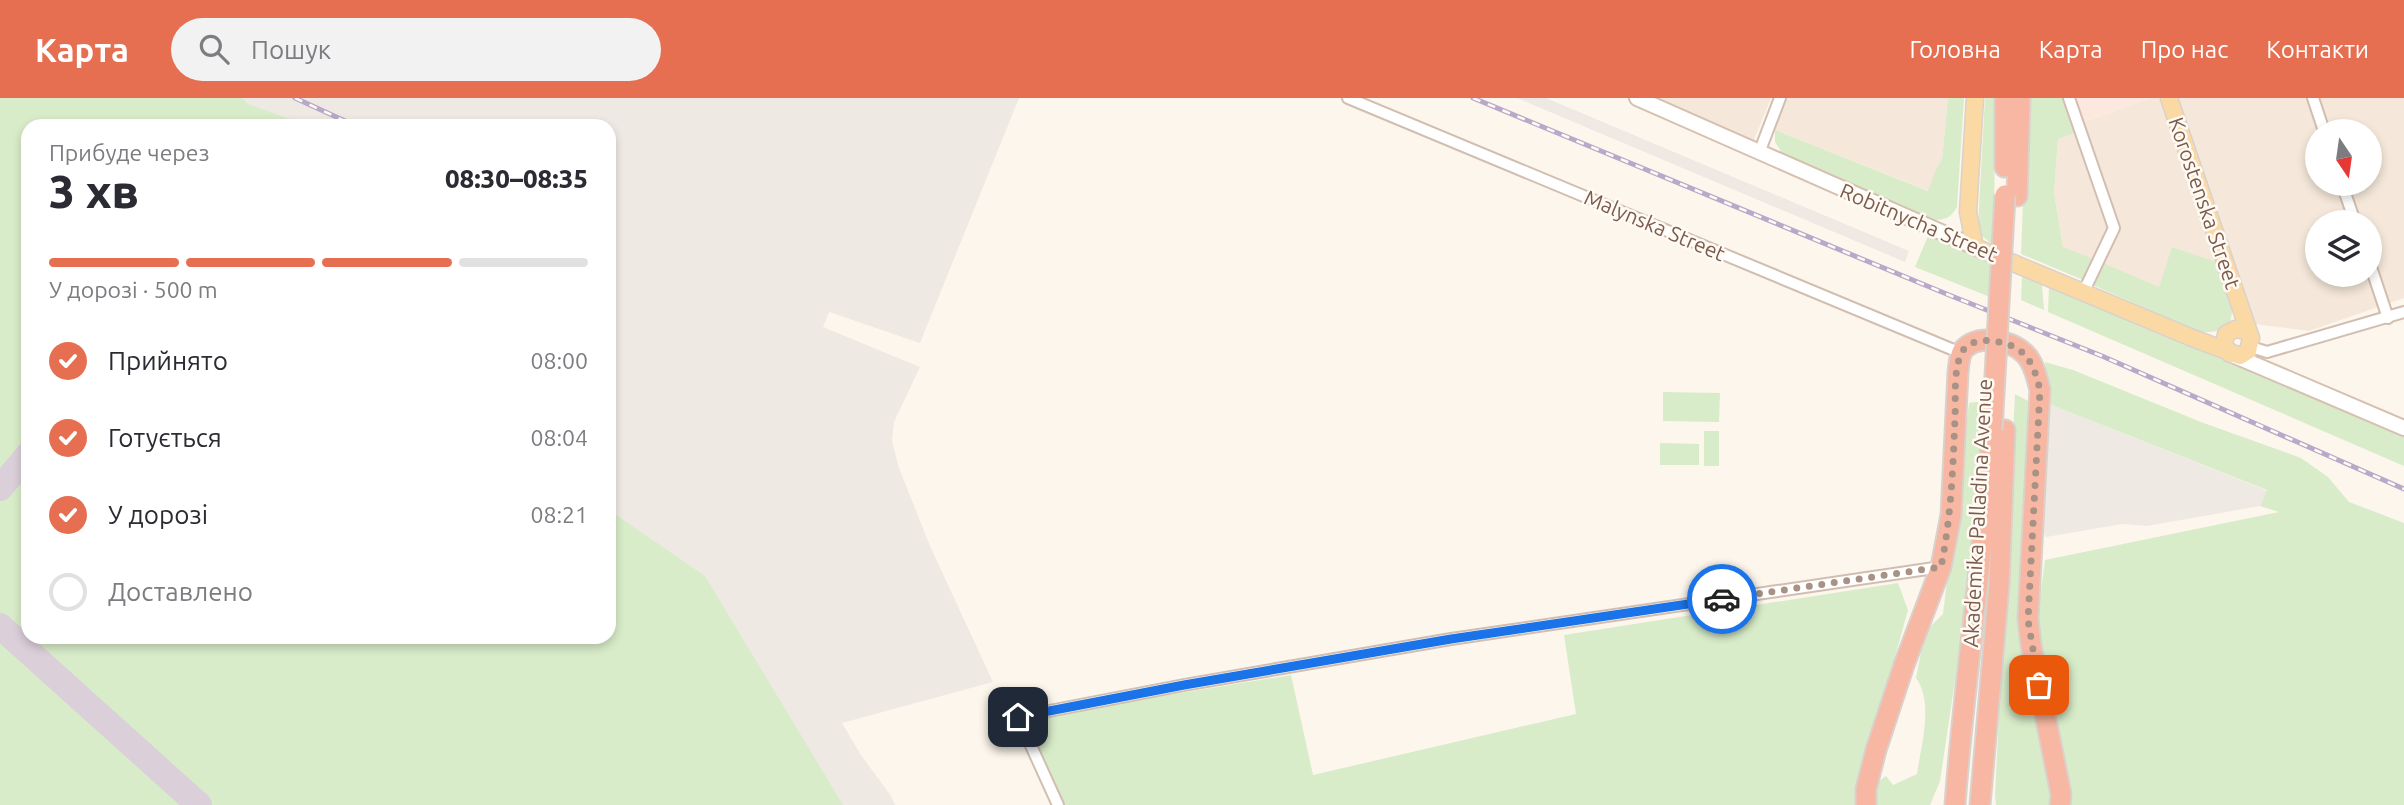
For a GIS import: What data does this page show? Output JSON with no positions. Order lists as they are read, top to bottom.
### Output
{
  "streets": {
    "highway": ["Akademika Palladina Avenue"],
    "main road": ["Korostenska Street", "Robitnycha Street"],
    "street": ["Malynska Street"]
  },
  "crossings": [
    ["Korostenska Street", "Robitnycha Street"]
  ],
  "north": "bottom",
  "page": {
    "header": "Карта",
    "search": "Пошук",
    "nav": [
      "Головна",
      "Карта",
      "Про нас",
      "Контакти"
    ],
    "heading": ["3 хв", "Прибуде через", "08:30–08:35"],
    "bar": "У дорозі · 500 m",
    "list": [
      ["Прийнято", "08:00"],
      ["Готується", "08:04"],
      ["У дорозі", "08:21"],
      "Доставлено"
    ]
  }
}
